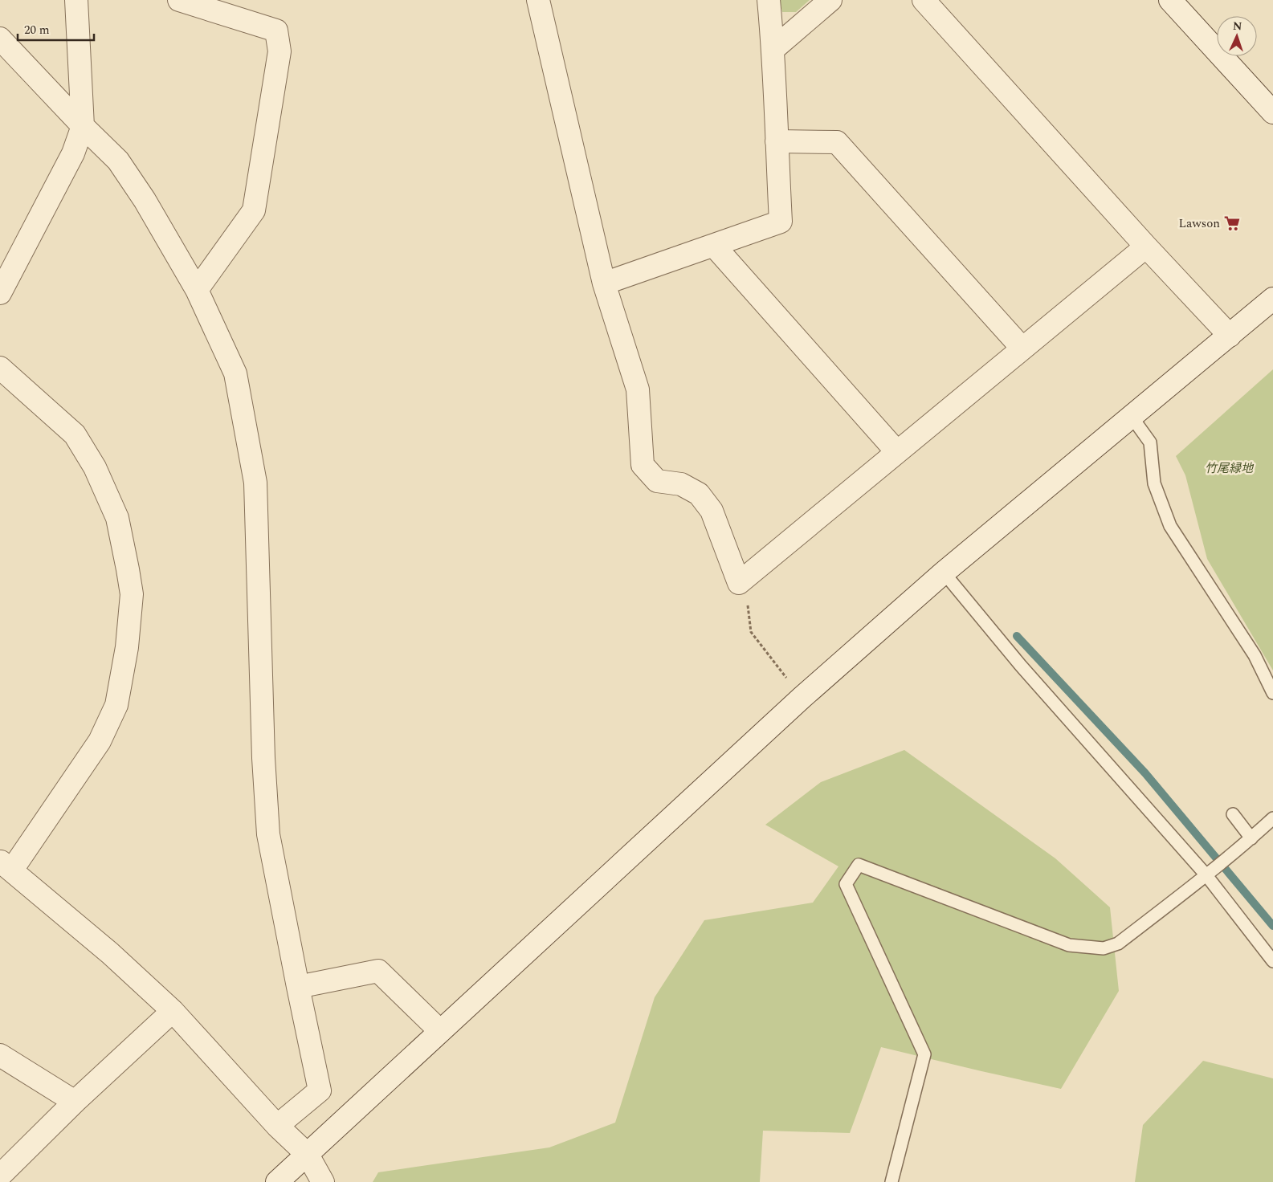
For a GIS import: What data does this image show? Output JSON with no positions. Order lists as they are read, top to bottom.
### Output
{
  "parks": ["竹尾緑地"],
  "places": {
    "supermarket": ["Lawson"]
  },
  "scale_bar": "20 m",
  "north": "top"
}
